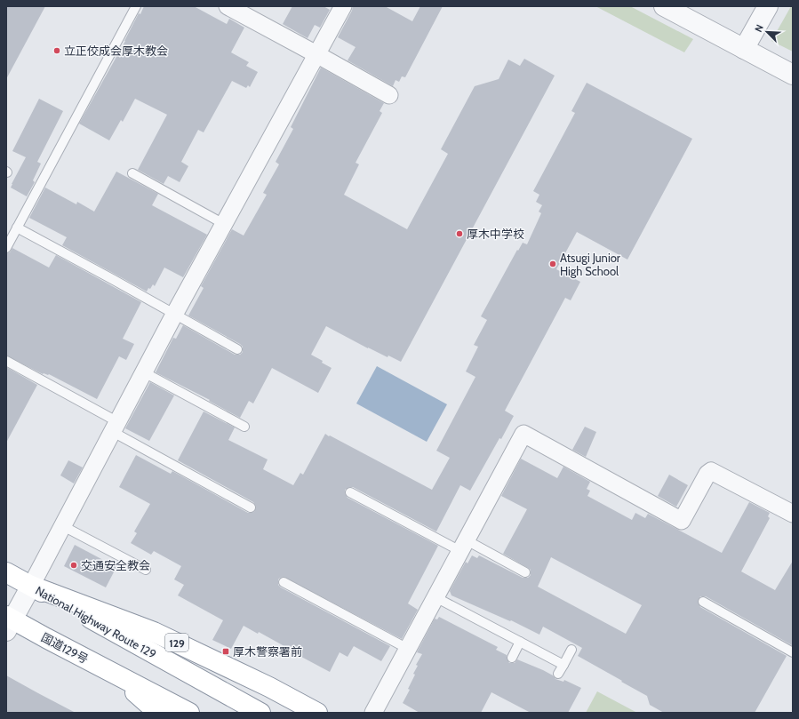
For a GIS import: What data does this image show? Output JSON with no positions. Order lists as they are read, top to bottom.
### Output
{
  "streets": {
    "highway": ["National Highway Route 129", "129", "国道129号"]
  },
  "crossings": [
    ["National Highway Route 129", "129"]
  ],
  "places": {
    "other": [
      "立正佼成会厚木教会",
      "厚木中学校",
      "Atsugi Junior High School",
      "交通安全教会"
    ],
    "transit": ["厚木警察署前"]
  },
  "north": "top left"
}
